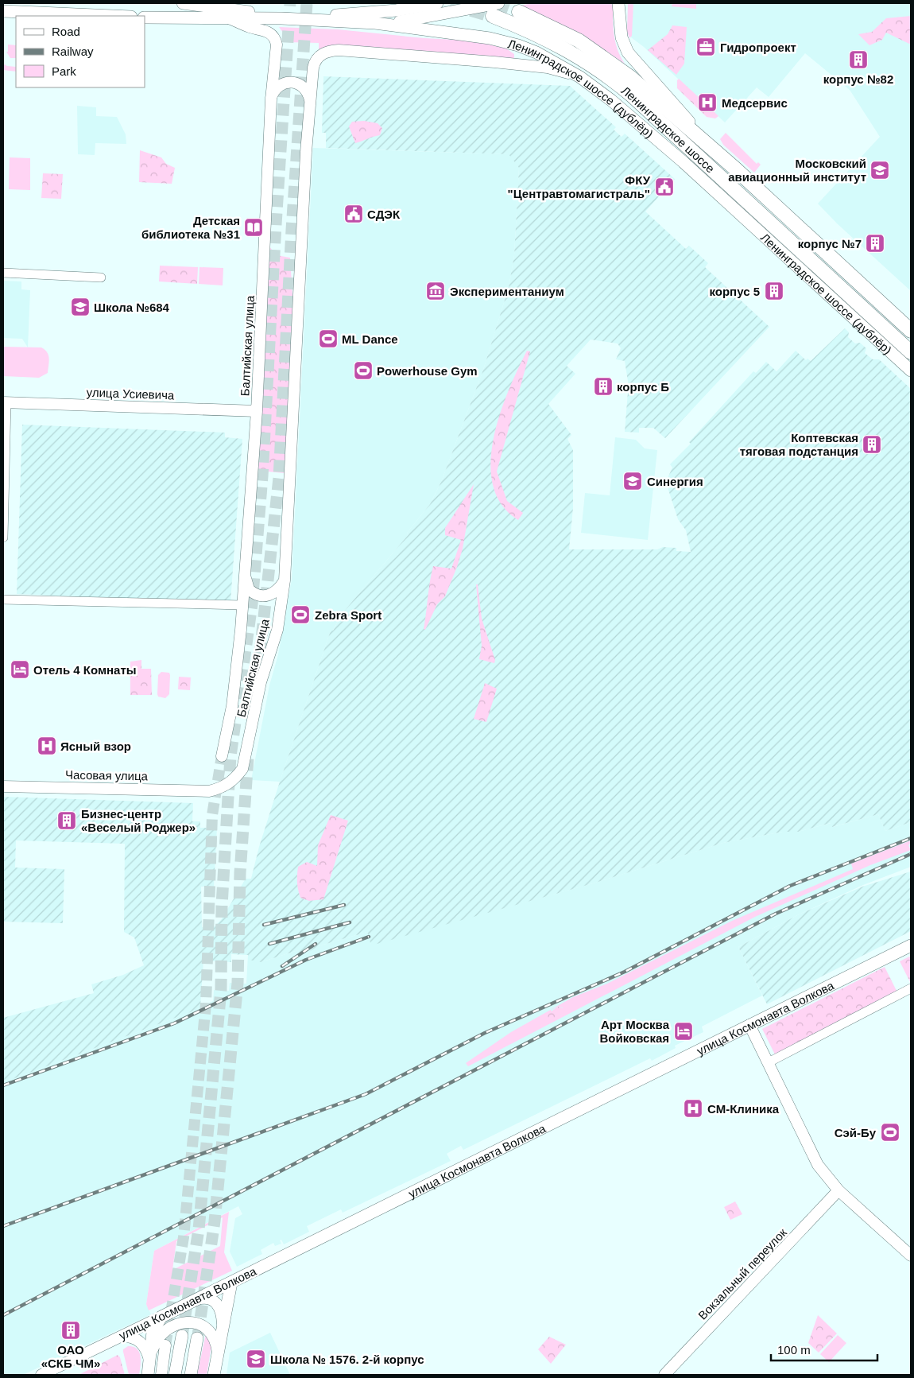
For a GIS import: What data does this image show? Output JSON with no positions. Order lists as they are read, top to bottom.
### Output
{
  "streets": {
    "main road": ["Ленинградское шоссе (дублёр)", "Ленинградское шоссе", "улица Космонавта Волкова"],
    "street": [
      "Балтийская улица",
      "улица Усиевича",
      "Часовая улица",
      "Вокзальный переулок"
    ]
  },
  "crossings": [
    ["Ленинградское шоссе (дублёр)", "Балтийская улица"],
    ["Балтийская улица", "улица Усиевича"],
    ["Балтийская улица", "Часовая улица"]
  ],
  "places": {
    "office": ["Гидропроект"],
    "building": [
      "корпус №82",
      "корпус №7",
      "корпус 5",
      "корпус Б",
      "Коптевская тяговая подстанция",
      "Бизнес-центр «Веселый Роджер»",
      "ОАО «СКБ ЧМ»"
    ],
    "hospital": ["Медсервис", "Ясный взор", "СМ-Клиника"],
    "school or university": [
      "Московский авиационный институт",
      "Школа №684",
      "Синергия",
      "Школа № 1576. 2-й корпус"
    ],
    "public building": ["ФКУ \"Центравтомагистраль\"", "СДЭК"],
    "library": ["Детская библиотека №31"],
    "museum": ["Экспериментаниум"],
    "sports": [
      "ML Dance",
      "Powerhouse Gym",
      "Zebra Sport",
      "Сэй-Бу"
    ],
    "hotel": ["Отель 4 Комнаты", "Арт Москва Войковская"]
  },
  "legend": ["Road", "Railway", "Park"],
  "scale_bar": "100 m"
}
